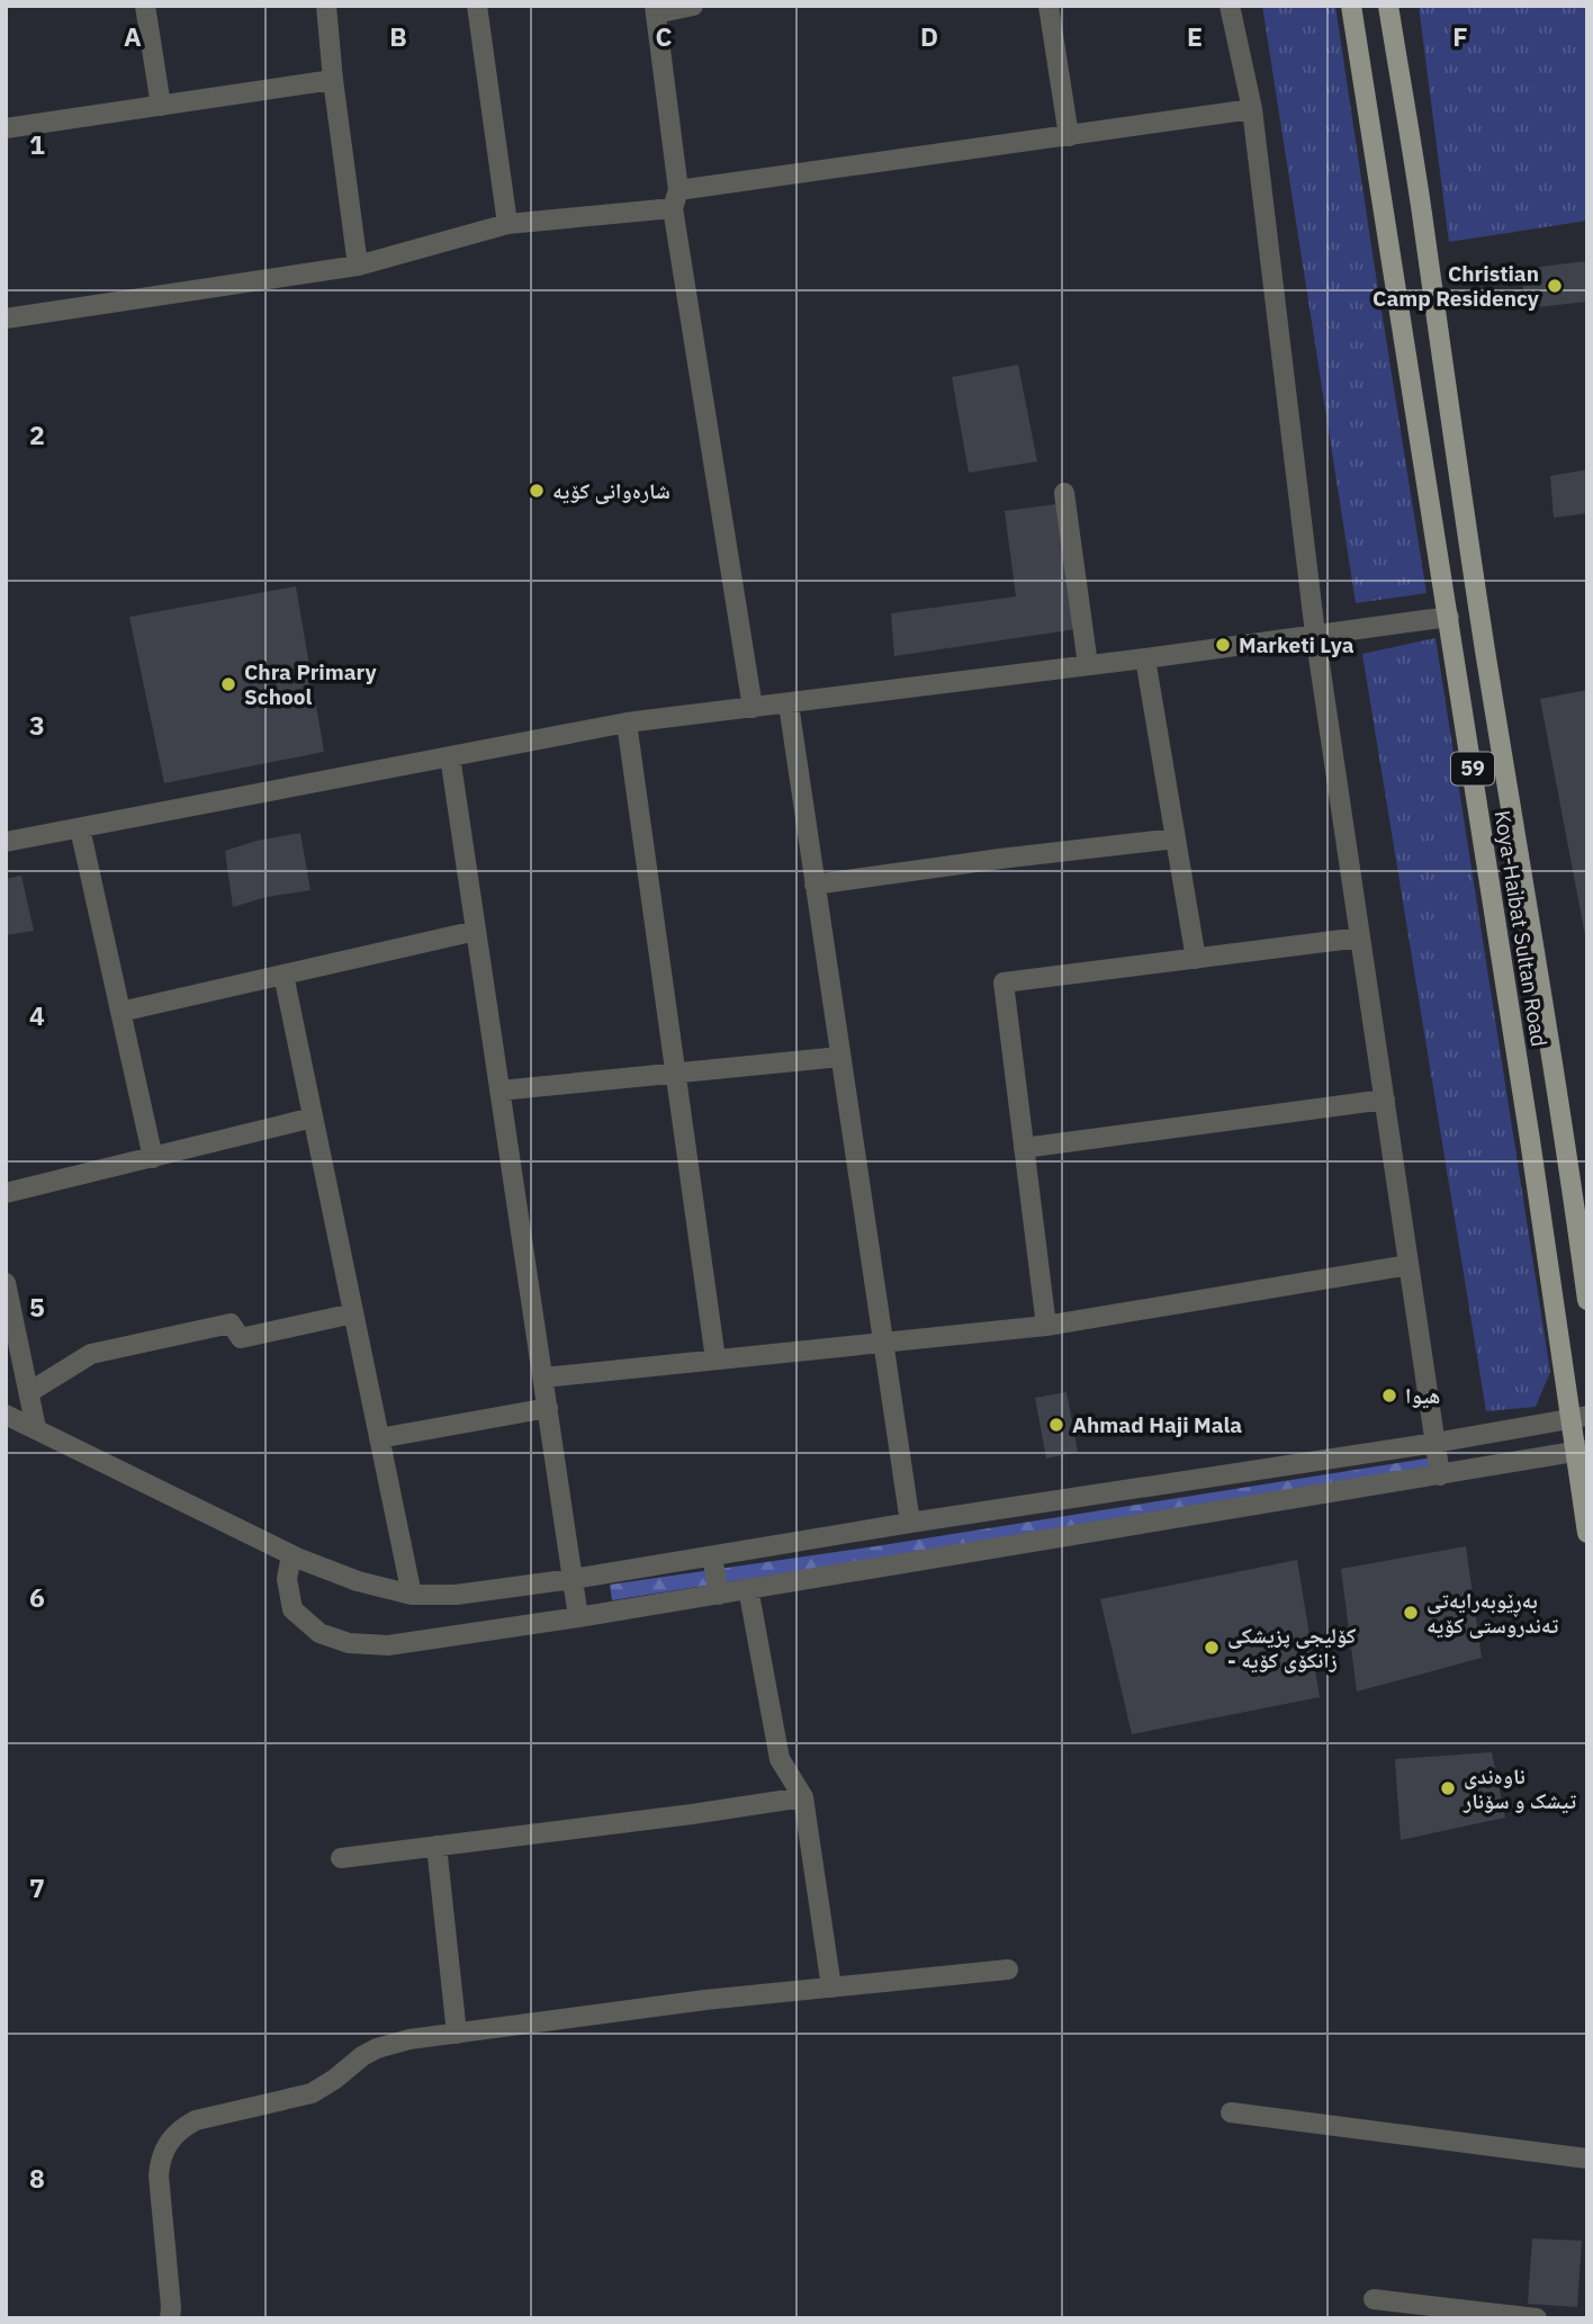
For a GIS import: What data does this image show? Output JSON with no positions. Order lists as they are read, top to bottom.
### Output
{
  "streets": {
    "main road": ["59", "Koya-Haibat Sultan Road"]
  },
  "places": [
    "Christian Camp Residency",
    "شارەوانی کۆیە",
    "Marketi Lya",
    "Chra Primary School",
    "هیوا",
    "Ahmad Haji Mala",
    "بەڕێوبەرایەتی تەندروستی کۆیە",
    "کۆلیجی پزیشکی - زانکۆی کۆیە",
    "ناوەندی تیشک و سۆنار"
  ],
  "grid": {
    "columns": [
      "A",
      "B",
      "C",
      "D",
      "E",
      "F"
    ],
    "rows": [
      "1",
      "2",
      "3",
      "4",
      "5",
      "6",
      "7",
      "8"
    ]
  }
}
